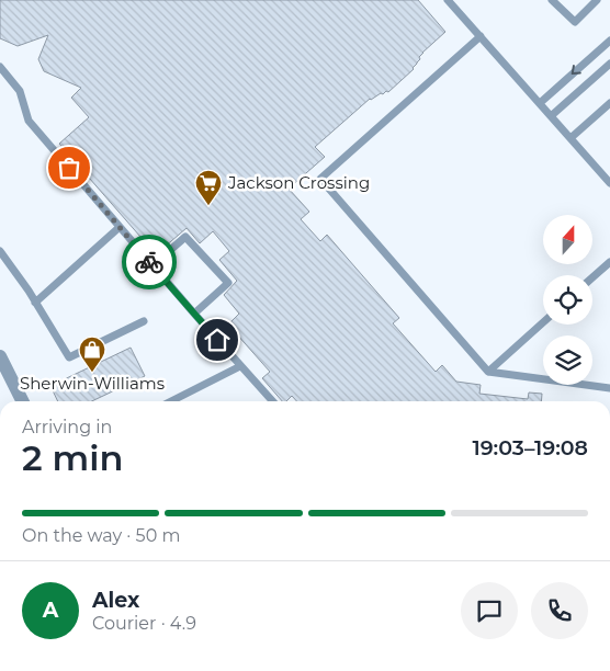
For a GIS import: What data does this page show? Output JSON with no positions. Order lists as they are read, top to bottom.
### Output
{
  "places": {
    "supermarket": ["Jackson Crossing"],
    "shop": ["Sherwin-Williams"]
  },
  "north": "top",
  "page": {
    "heading": ["2 min", "Arriving in", "19:03–19:08"],
    "panel": ["Alex", "Courier · 4.9"],
    "bar": "On the way · 50 m",
    "round": "A"
  }
}
